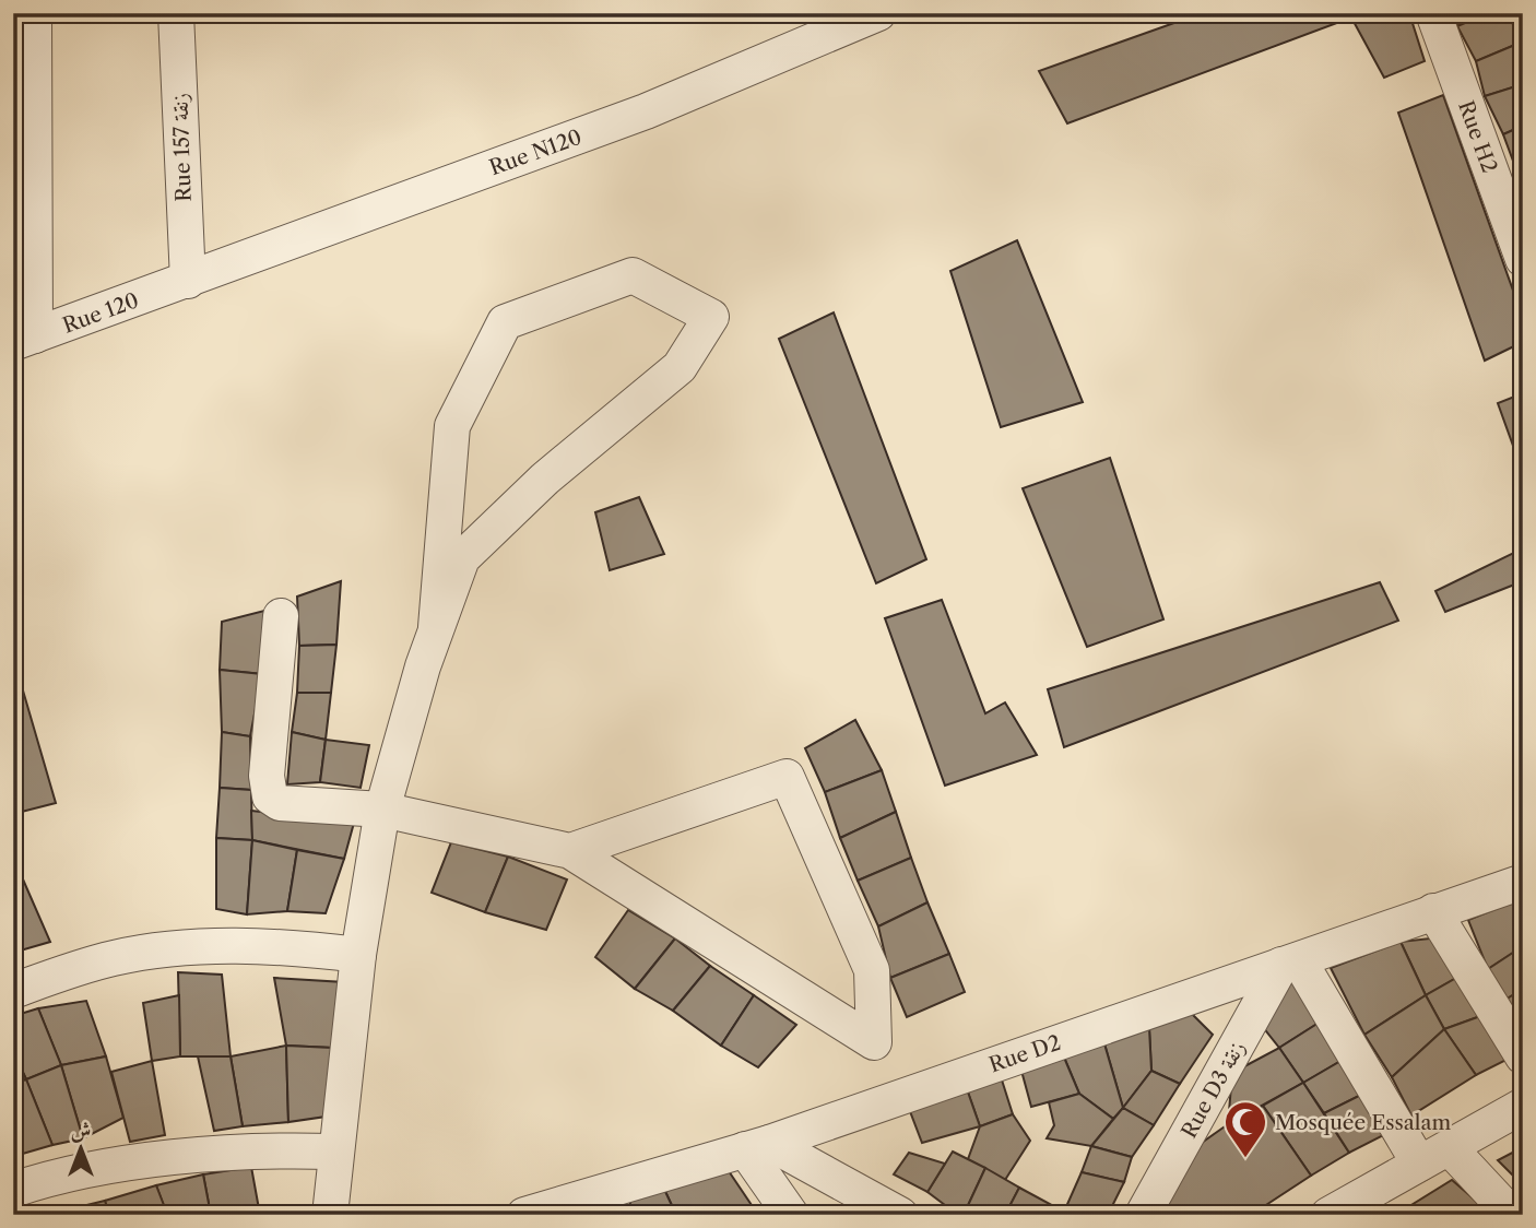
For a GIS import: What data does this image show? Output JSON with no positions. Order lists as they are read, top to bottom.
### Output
{
  "streets": {
    "street": [
      "Rue H2",
      "Rue 157 زنقة",
      "Rue N120",
      "Rue 120",
      "Rue D2",
      "Rue D3 زنقة"
    ]
  },
  "crossings": [
    ["Rue 157 زنقة", "Rue N120"],
    ["Rue 157 زنقة", "Rue 120"],
    ["Rue N120", "Rue 120"],
    ["Rue D2", "Rue D3 زنقة"]
  ],
  "places": {
    "mosque": ["Mosquée Essalam"]
  },
  "north": "top"
}
